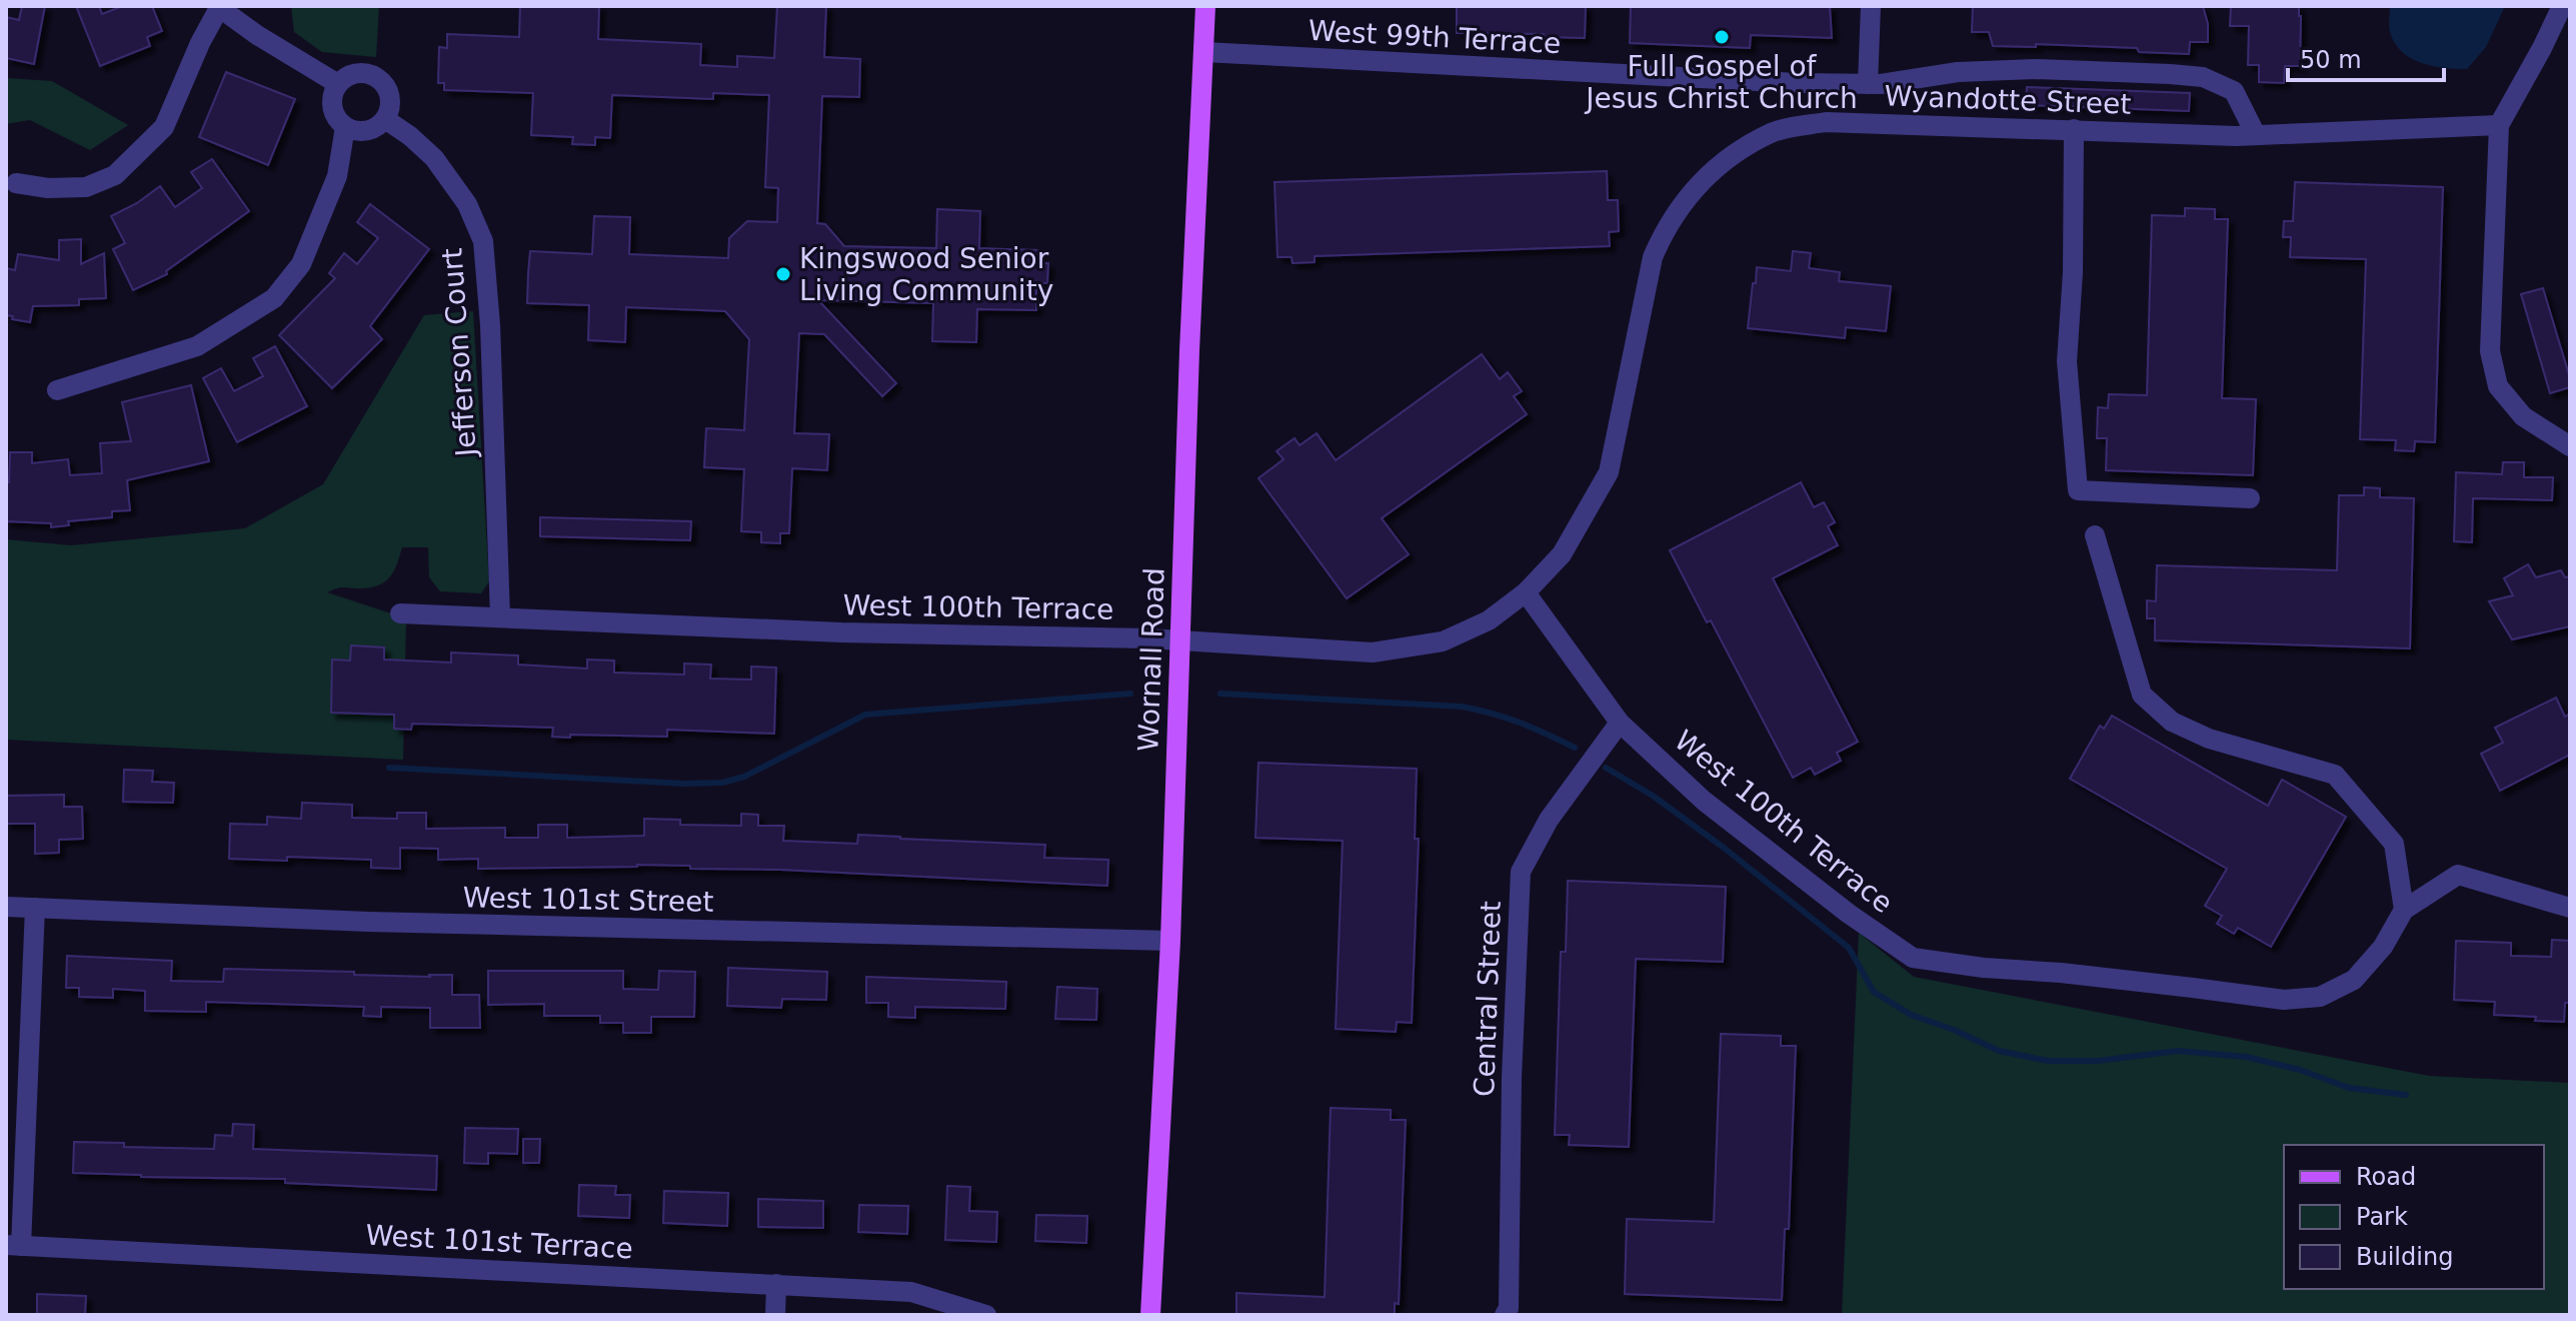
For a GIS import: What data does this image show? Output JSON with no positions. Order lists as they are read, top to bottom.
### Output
{
  "streets": {
    "main road": ["Wornall Road"],
    "street": [
      "West 99th Terrace",
      "Wyandotte Street",
      "Jefferson Court",
      "West 100th Terrace",
      "West 101st Street",
      "Central Street",
      "West 101st Terrace"
    ]
  },
  "crossings": [
    ["West 99th Terrace", "Wyandotte Street"],
    ["West 99th Terrace", "Wornall Road"],
    ["Wyandotte Street", "West 100th Terrace"],
    ["Jefferson Court", "West 100th Terrace"],
    ["West 100th Terrace", "Wornall Road"],
    ["West 100th Terrace", "Central Street"],
    ["Wornall Road", "West 101st Street"]
  ],
  "places": ["Full Gospel of Jesus Christ Church", "Kingswood Senior Living Community"],
  "legend": ["Road", "Park", "Building"],
  "scale_bar": "50 m"
}
